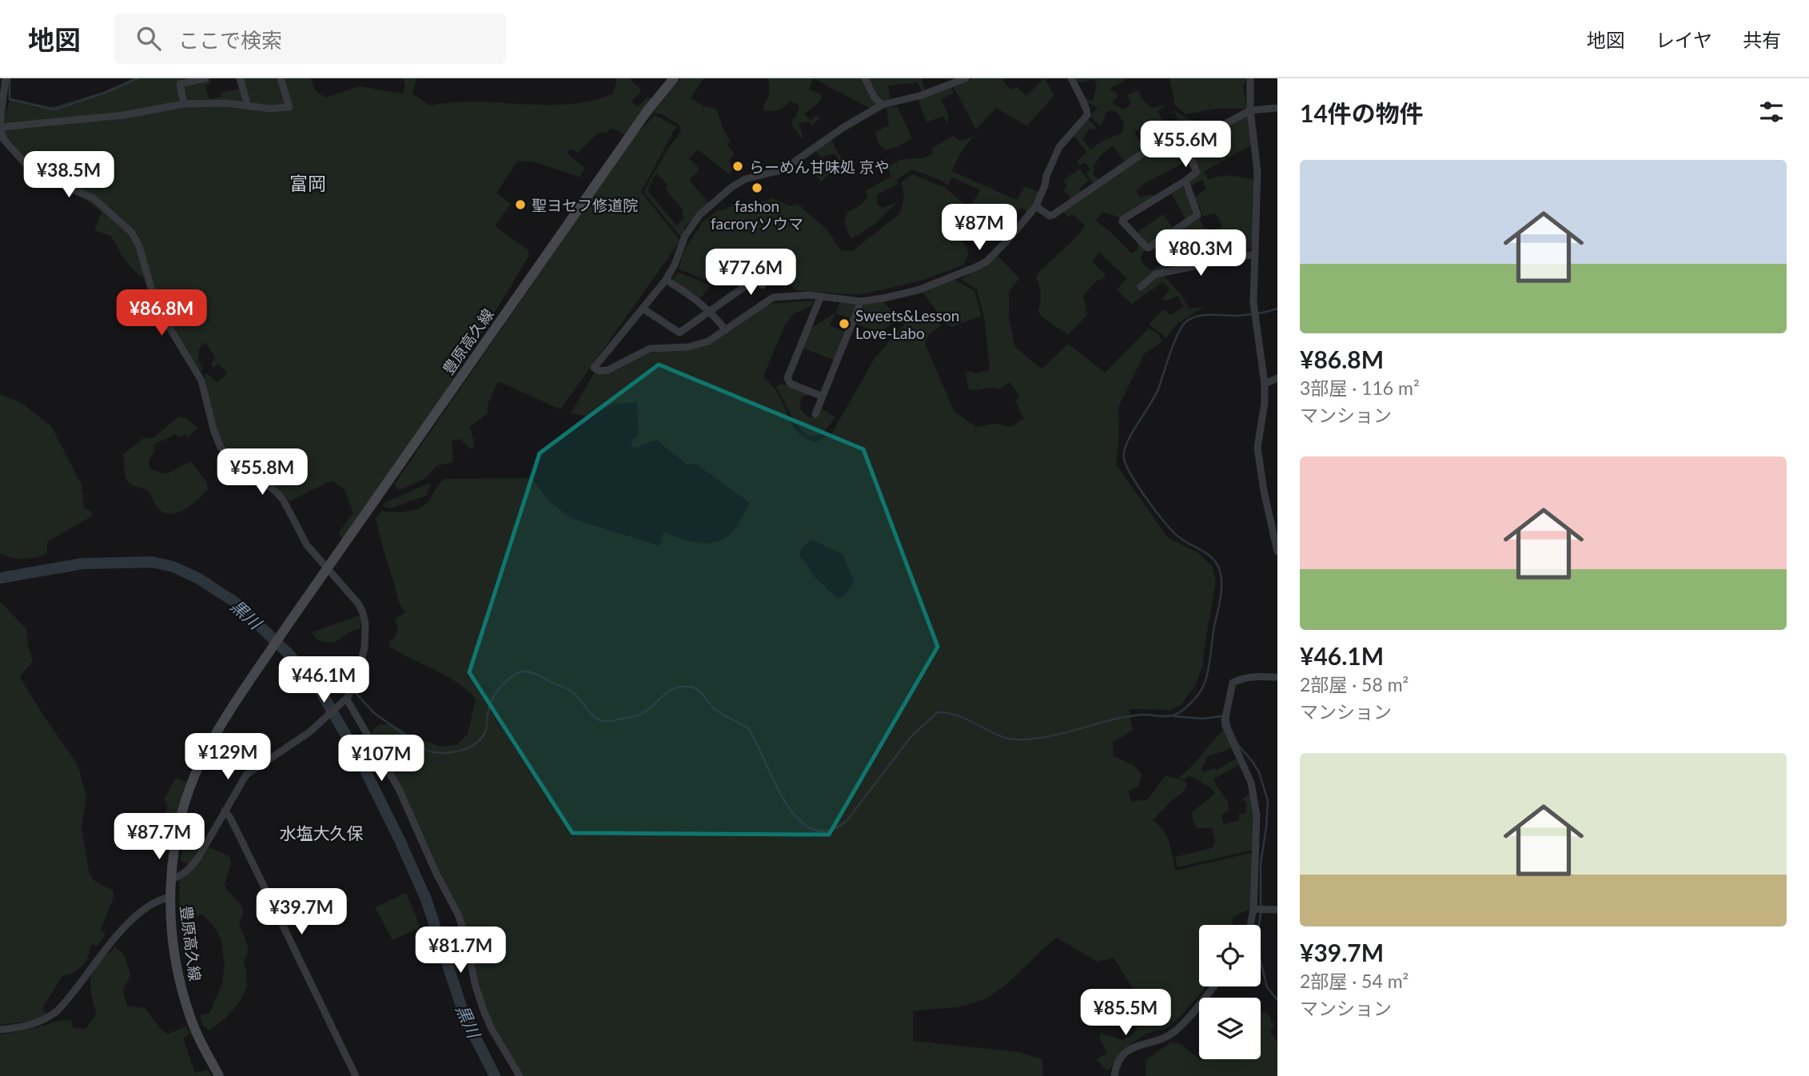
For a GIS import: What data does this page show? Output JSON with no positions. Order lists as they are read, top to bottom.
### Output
{
  "streets": {
    "main road": ["豊原高久線"]
  },
  "districts": ["富岡", "水塩大久保"],
  "water": ["黒川"],
  "places": [
    "らーめん甘味処 京や",
    "fashon facroryソウマ",
    "聖ヨセフ修道院",
    "Sweets&Lesson Love-Labo"
  ],
  "page": {
    "header": "地図",
    "search": "ここで検索",
    "nav": ["地図", "レイヤ", "共有"],
    "heading": "14件の物件",
    "price": [
      "¥55.6M",
      "¥38.5M",
      "¥87M",
      "¥80.3M",
      "¥77.6M",
      "¥86.8M",
      "¥55.8M",
      "¥46.1M",
      "¥129M",
      "¥107M",
      "¥87.7M",
      "¥39.7M",
      "¥81.7M",
      "¥85.5M"
    ],
    "list": [
      {
        "name": "¥86.8M",
        "note": "3部屋 · 116 m² · マンション"
      },
      {
        "name": "¥46.1M",
        "note": "2部屋 · 58 m² · マンション"
      },
      {
        "name": "¥39.7M",
        "note": "2部屋 · 54 m² · マンション"
      }
    ]
  }
}
